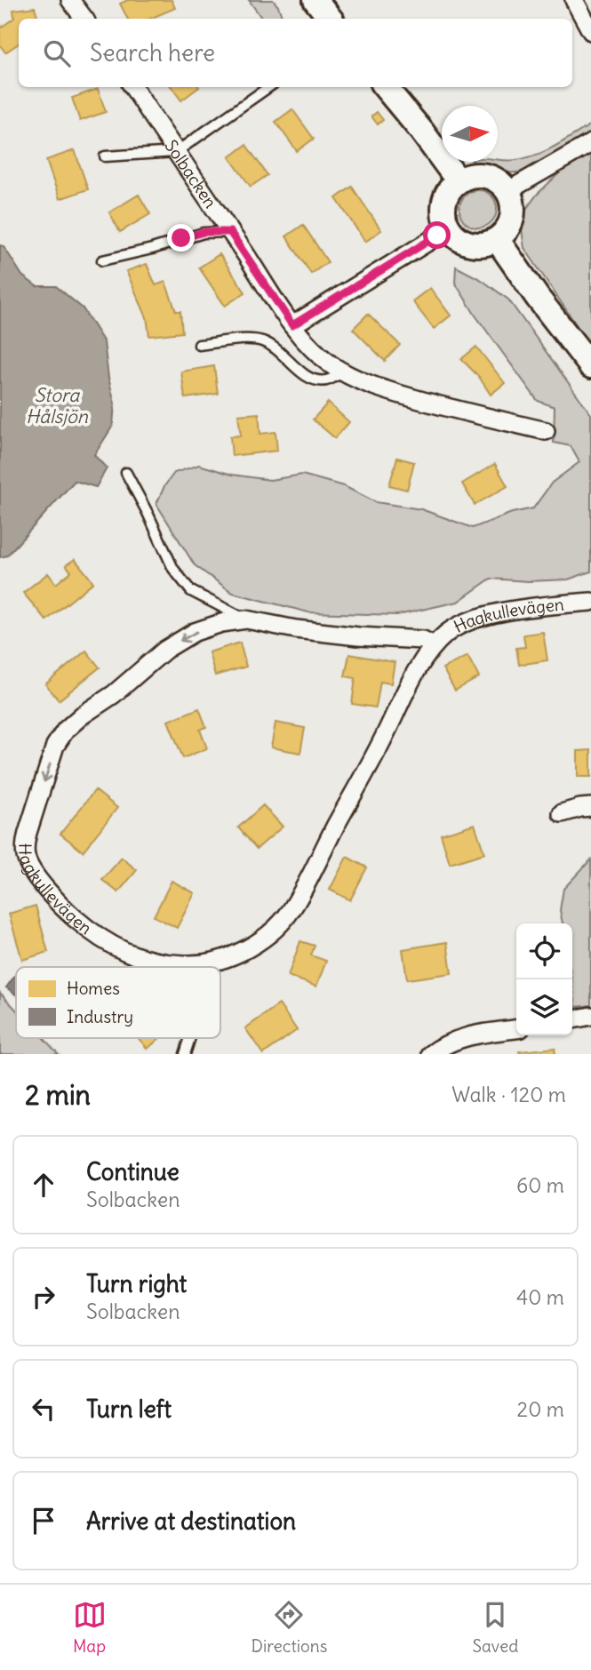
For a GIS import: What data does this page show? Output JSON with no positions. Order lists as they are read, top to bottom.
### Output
{
  "streets": {
    "street": ["Solbacken", "Hagkullevägen"]
  },
  "water": ["Stora Hålsjön"],
  "legend": ["Homes", "Industry"],
  "north": "right",
  "page": {
    "search": "Search here",
    "heading": ["2 min", "Walk · 120 m"],
    "list": [
      ["Continue", "Solbacken", "60 m"],
      ["Turn right", "Solbacken", "40 m"],
      ["Turn left", "20 m"],
      "Arrive at destination"
    ],
    "nav": ["Map", "Directions", "Saved"]
  }
}
